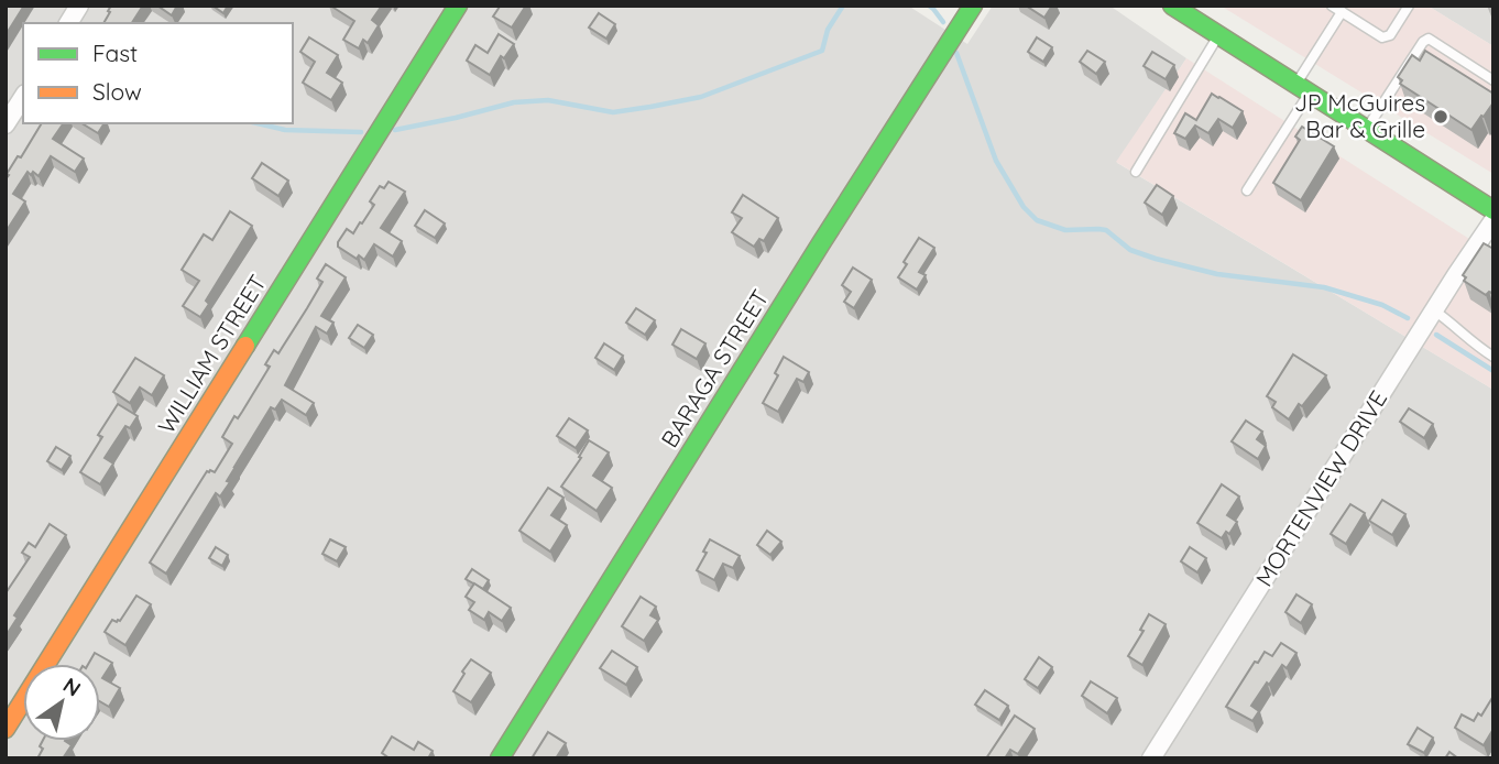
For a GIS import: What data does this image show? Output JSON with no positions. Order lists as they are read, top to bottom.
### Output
{
  "streets": {
    "street": ["WILLIAM STREET", "BARAGA STREET", "MORTENVIEW DRIVE"]
  },
  "places": ["JP McGuires Bar & Grille"],
  "legend": ["Fast", "Slow"],
  "north": "top right"
}
